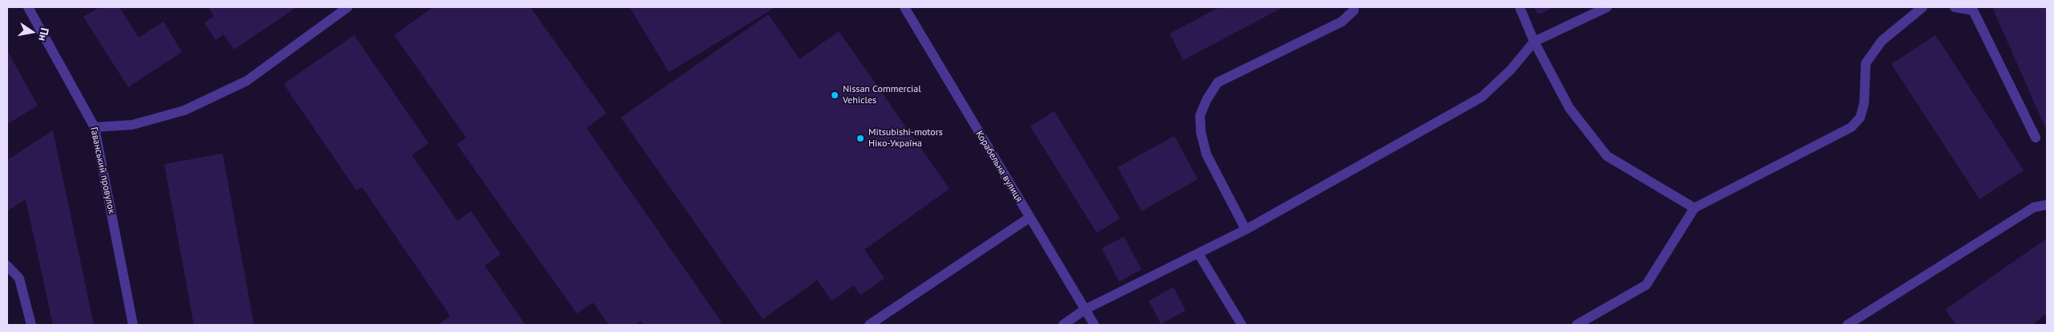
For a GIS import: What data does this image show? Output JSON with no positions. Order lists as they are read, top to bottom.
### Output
{
  "streets": {
    "street": ["Корабельна вулиця", "Гаванський провулок"]
  },
  "places": ["Nissan Commercial Vehicles", "Mitsubishi-motors Ніко-Україна"],
  "north": "right"
}
